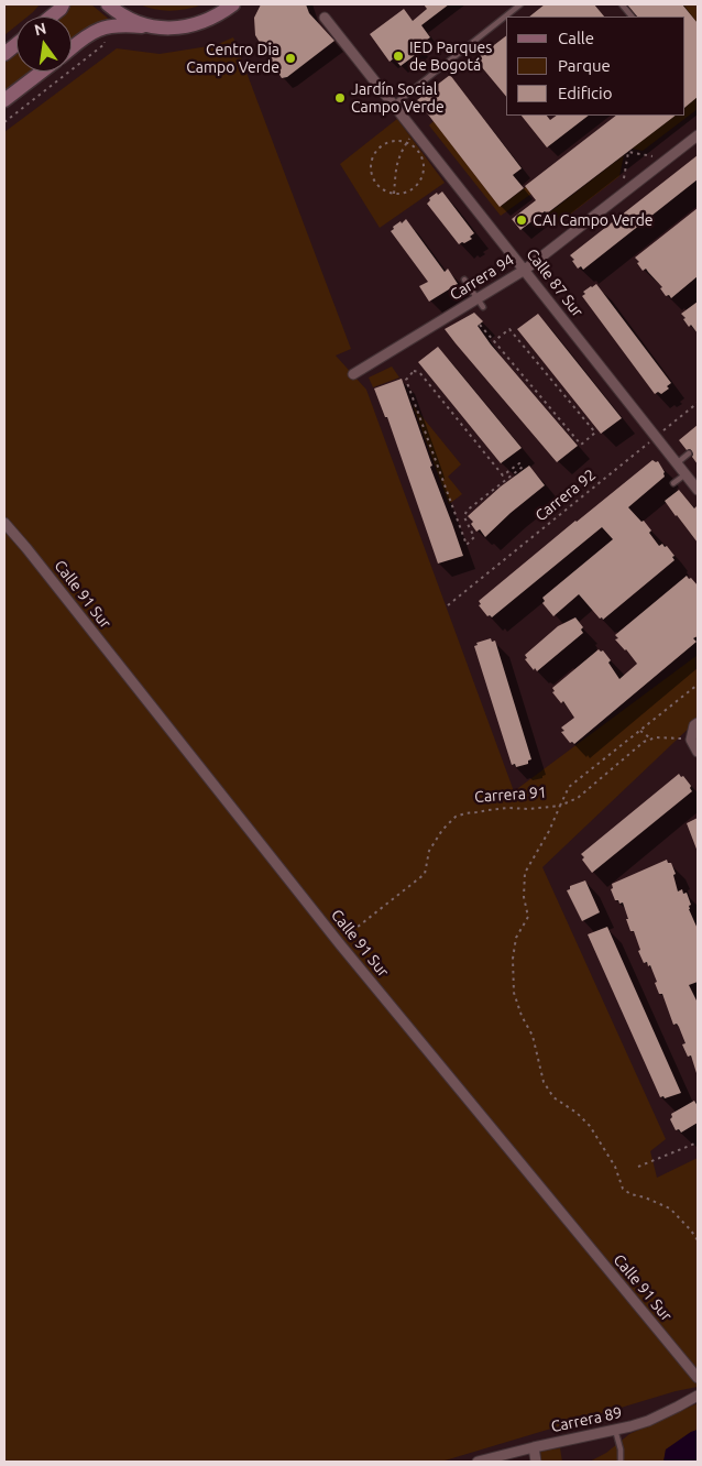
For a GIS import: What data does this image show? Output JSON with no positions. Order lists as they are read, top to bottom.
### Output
{
  "streets": {
    "street": [
      "Carrera 94",
      "Calle 87 Sur",
      "Calle 91 Sur",
      "Carrera 89"
    ],
    "path": ["Carrera 92", "Carrera 91"]
  },
  "crossings": [
    ["Carrera 94", "Calle 87 Sur"],
    ["Calle 87 Sur", "Carrera 92"],
    ["Calle 91 Sur", "Carrera 91"]
  ],
  "places": [
    "IED Parques de Bogotá",
    "Centro Dia Campo Verde",
    "Jardín Social Campo Verde",
    "CAI Campo Verde"
  ],
  "legend": ["Calle", "Parque", "Edificio"],
  "north": "top"
}
